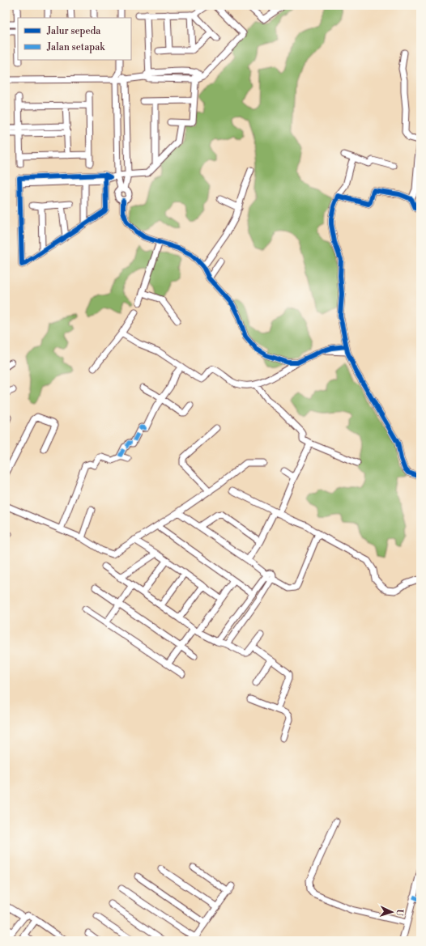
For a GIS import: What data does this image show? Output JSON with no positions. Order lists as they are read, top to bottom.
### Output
{
  "legend": ["Jalur sepeda", "Jalan setapak"],
  "north": "right"
}
